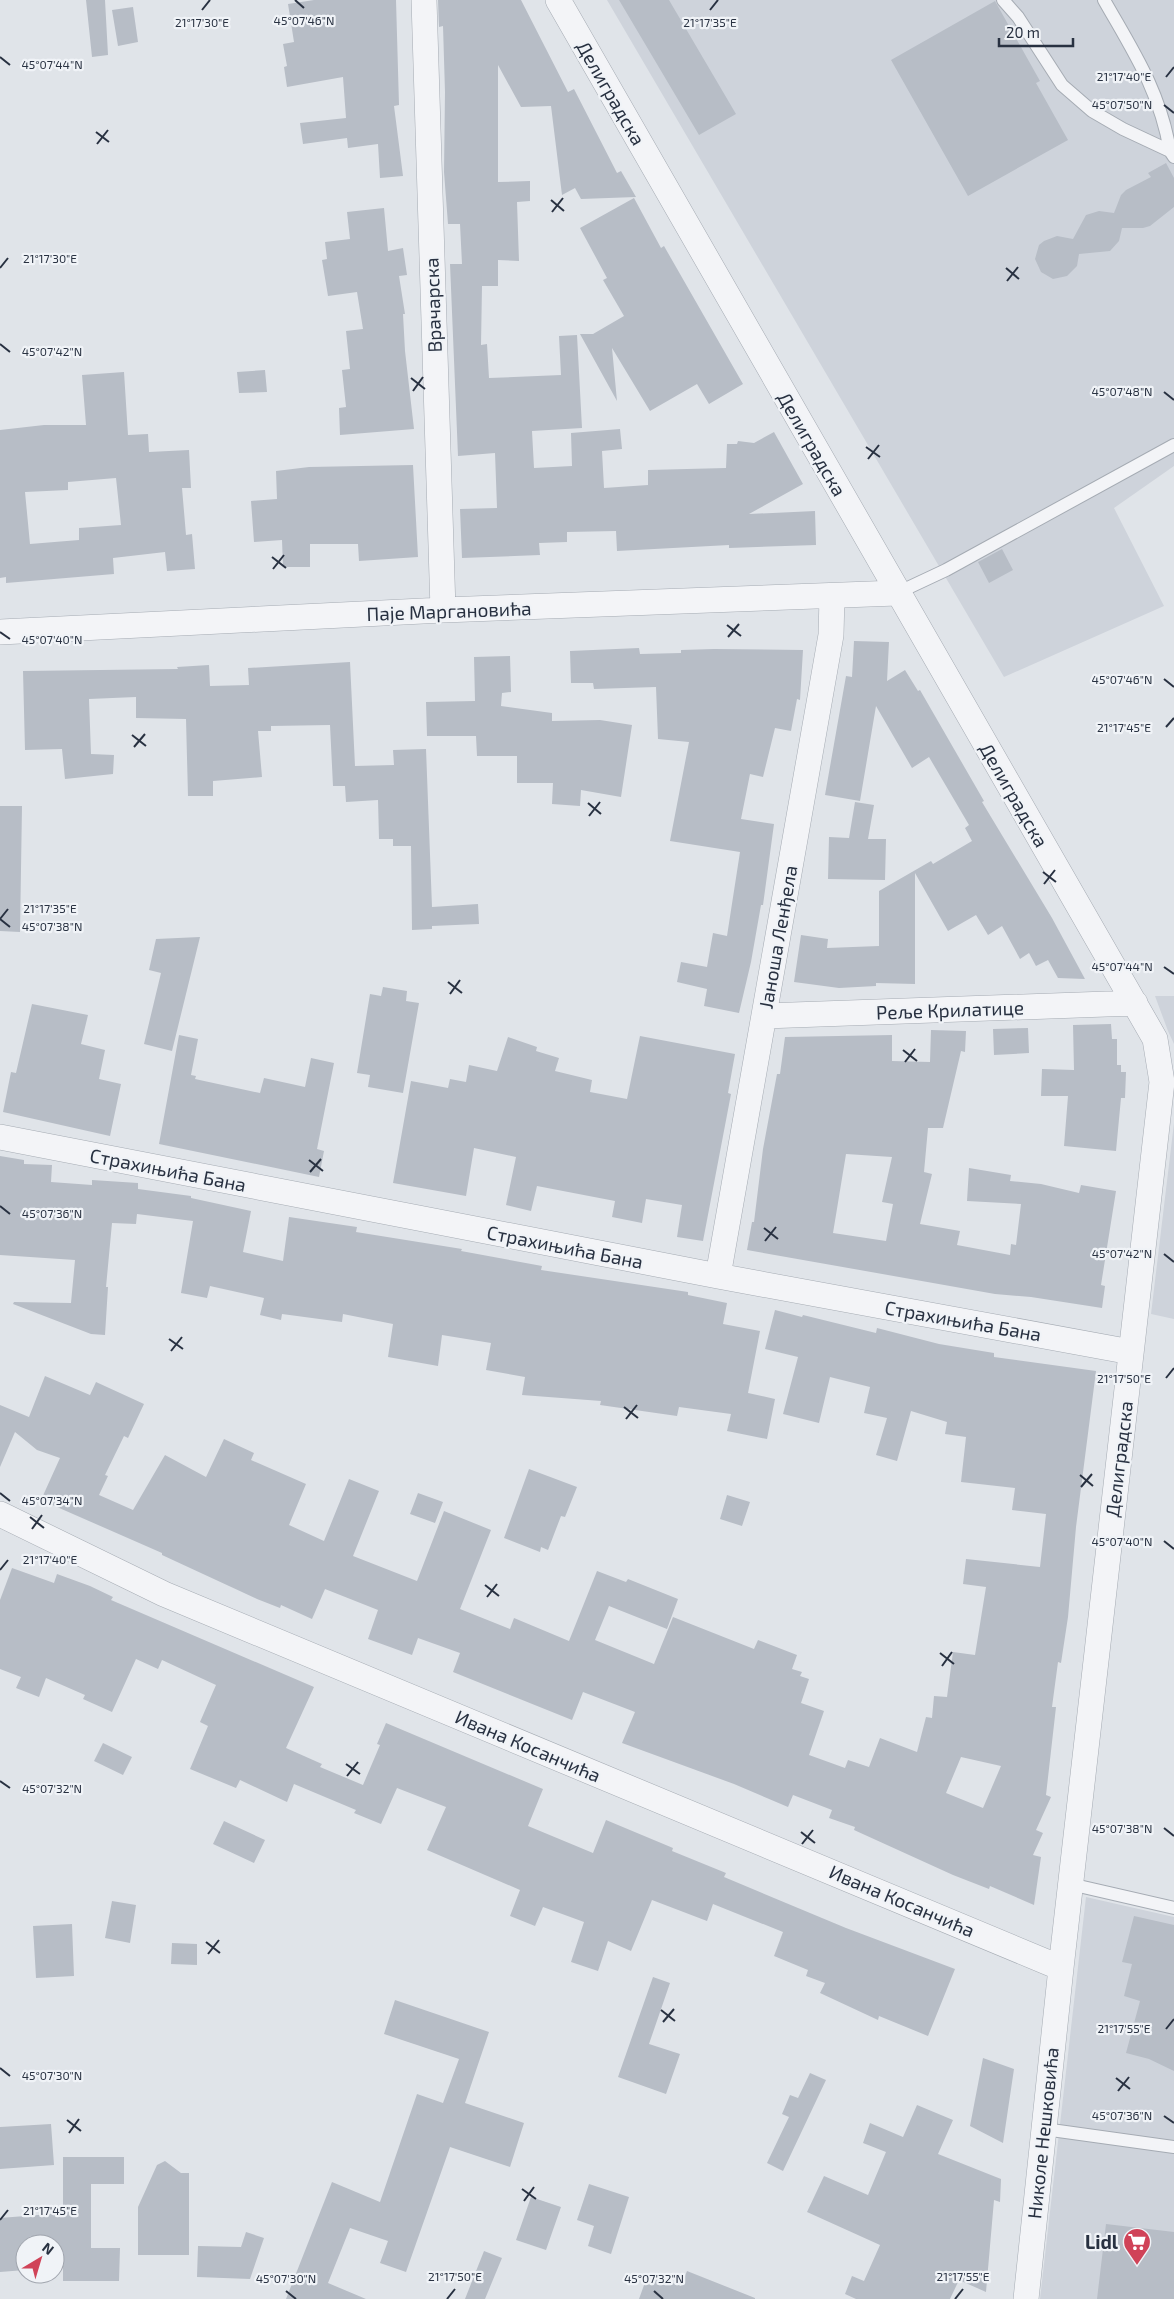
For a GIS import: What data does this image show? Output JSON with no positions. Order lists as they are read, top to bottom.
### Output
{
  "streets": {
    "street": [
      "Делиградска",
      "Врачарска",
      "Паје Маргановића",
      "Јаноша Ленђела",
      "Реље Крилатице",
      "Страхињића Бана",
      "Ивана Косанчића",
      "Николе Нешковића"
    ]
  },
  "crossings": [
    ["Делиградска", "Паје Маргановића"],
    ["Делиградска", "Реље Крилатице"],
    ["Делиградска", "Страхињића Бана"],
    ["Делиградска", "Ивана Косанчића"],
    ["Делиградска", "Николе Нешковића"],
    ["Врачарска", "Паје Маргановића"],
    ["Паје Маргановића", "Јаноша Ленђела"],
    ["Јаноша Ленђела", "Реље Крилатице"],
    ["Јаноша Ленђела", "Страхињића Бана"],
    ["Ивана Косанчића", "Николе Нешковића"]
  ],
  "places": {
    "supermarket": ["Lidl"]
  },
  "scale_bar": "20 m",
  "north": "top right",
  "coordinates": [
    "45°07'46\"N",
    "21°17'30\"E",
    "21°17'35\"E",
    "45°07'44\"N",
    "21°17'40\"E",
    "45°07'50\"N",
    "45°07'42\"N",
    "45°07'48\"N",
    "45°07'40\"N",
    "21°17'45\"E",
    "45°07'38\"N",
    "45°07'36\"N",
    "21°17'50\"E",
    "45°07'34\"N",
    "45°07'32\"N",
    "21°17'55\"E",
    "45°07'30\"N"
  ]
}
